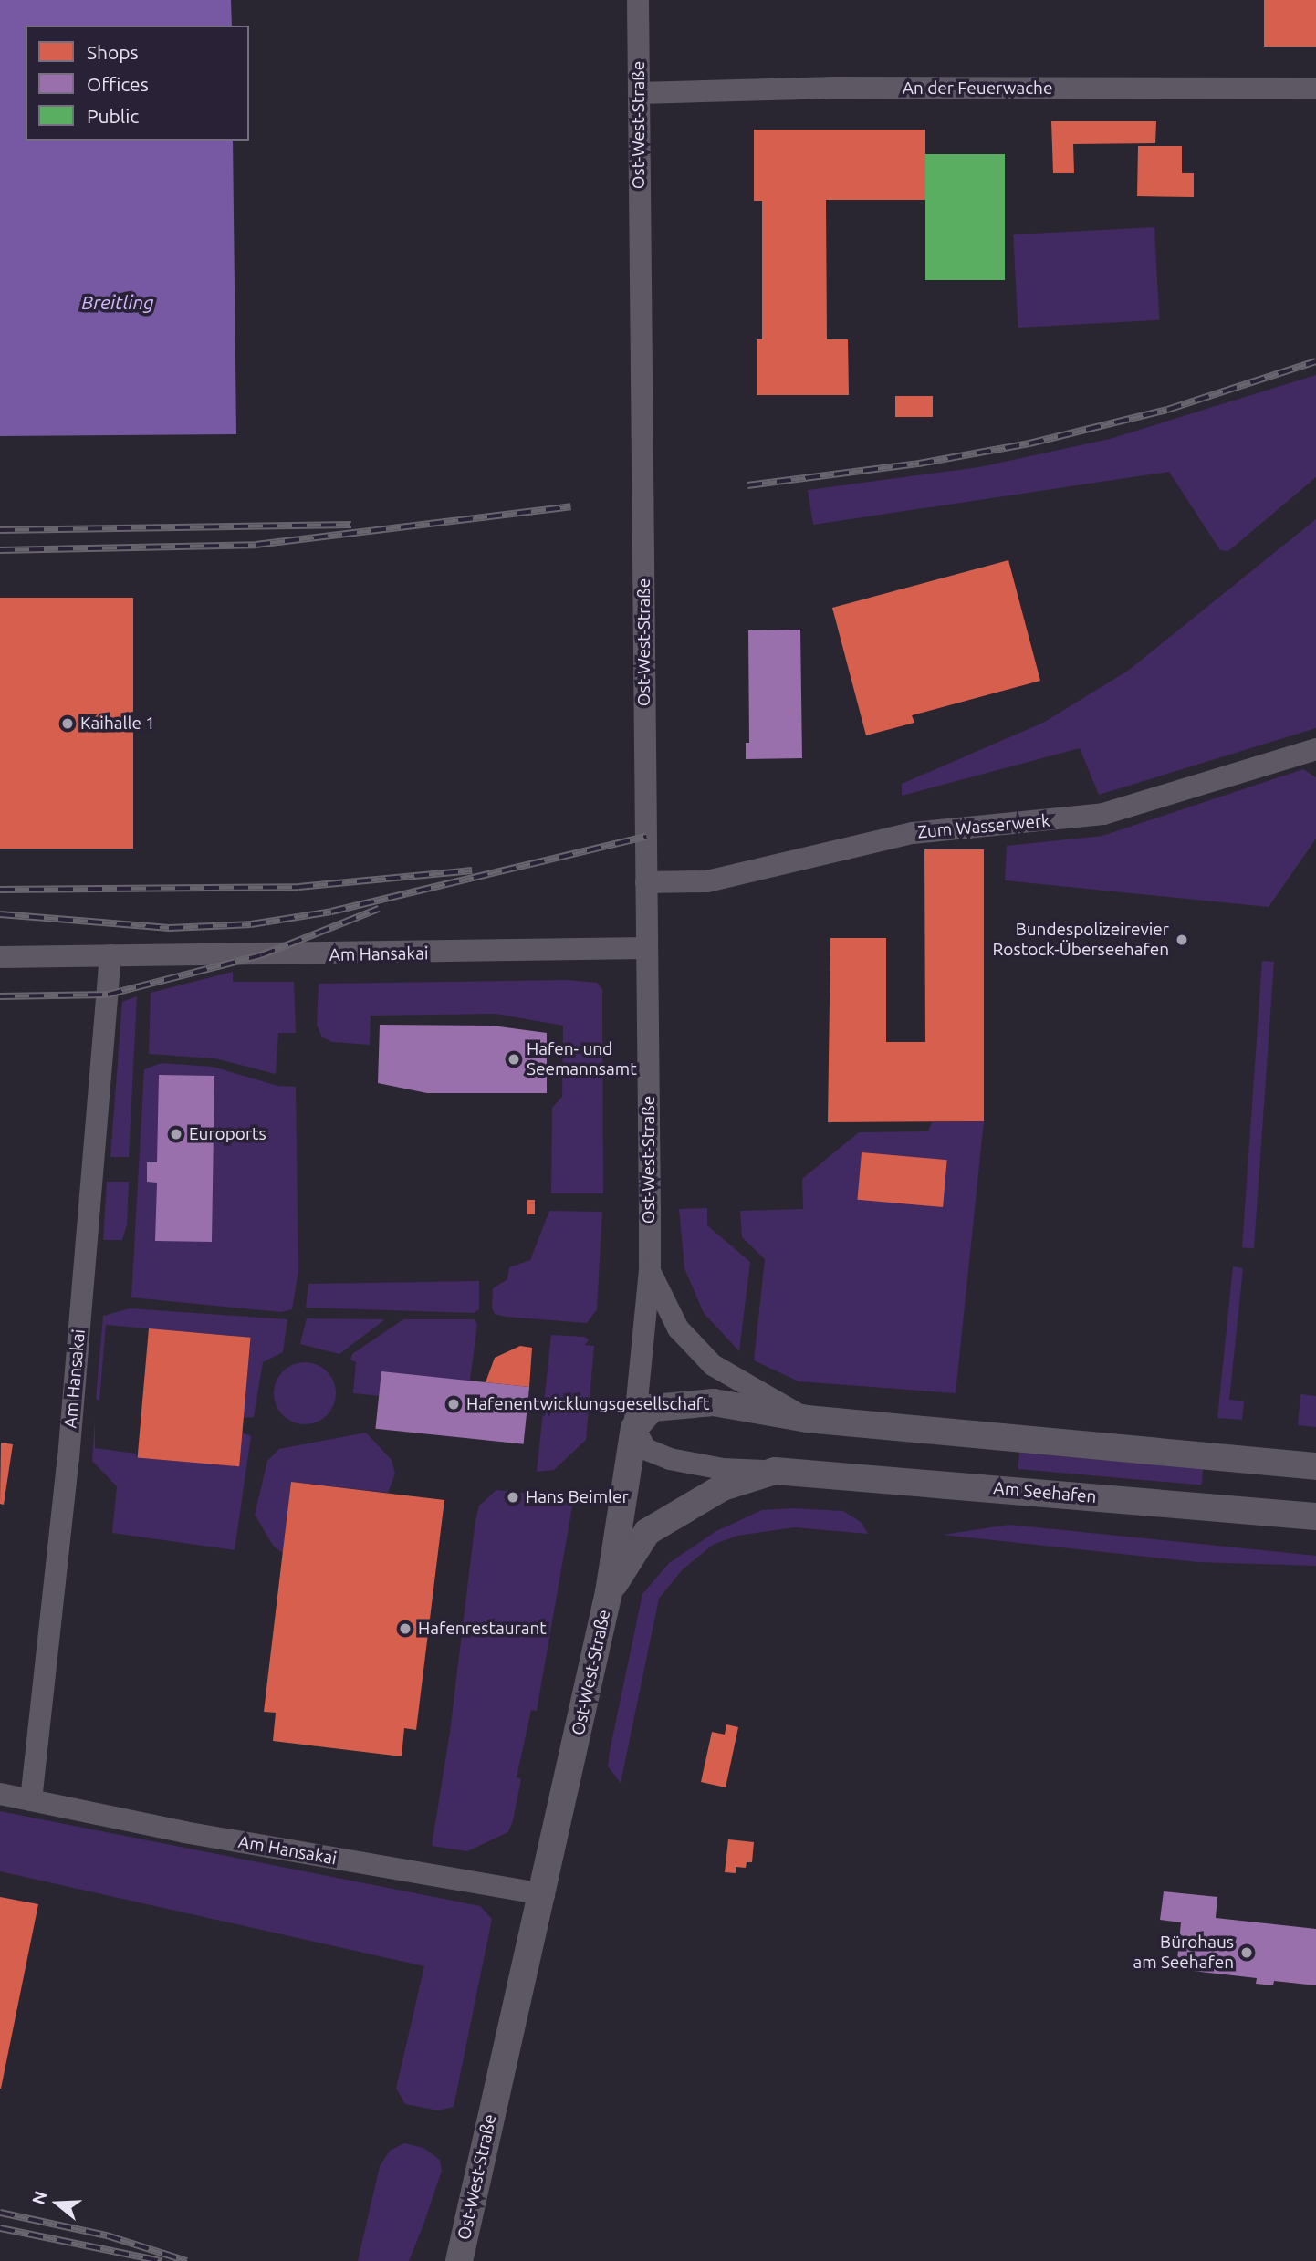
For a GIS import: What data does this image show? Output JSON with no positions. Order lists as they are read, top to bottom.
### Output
{
  "streets": {
    "street": [
      "An der Feuerwache",
      "Ost-West-Straße",
      "Zum Wasserwerk",
      "Am Hansakai",
      "Am Seehafen"
    ]
  },
  "crossings": [
    ["An der Feuerwache", "Ost-West-Straße"],
    ["Ost-West-Straße", "Zum Wasserwerk"],
    ["Ost-West-Straße", "Am Hansakai"],
    ["Ost-West-Straße", "Am Seehafen"]
  ],
  "water": ["Breitling"],
  "places": [
    "Kaihalle 1",
    "Bundespolizeirevier Rostock-Überseehafen",
    "Hafen- und Seemannsamt",
    "Euroports",
    "Hafenentwicklungsgesellschaft",
    "Hans Beimler",
    "Hafenrestaurant",
    "Bürohaus am Seehafen"
  ],
  "legend": ["Shops", "Offices", "Public"],
  "north": "left"
}
